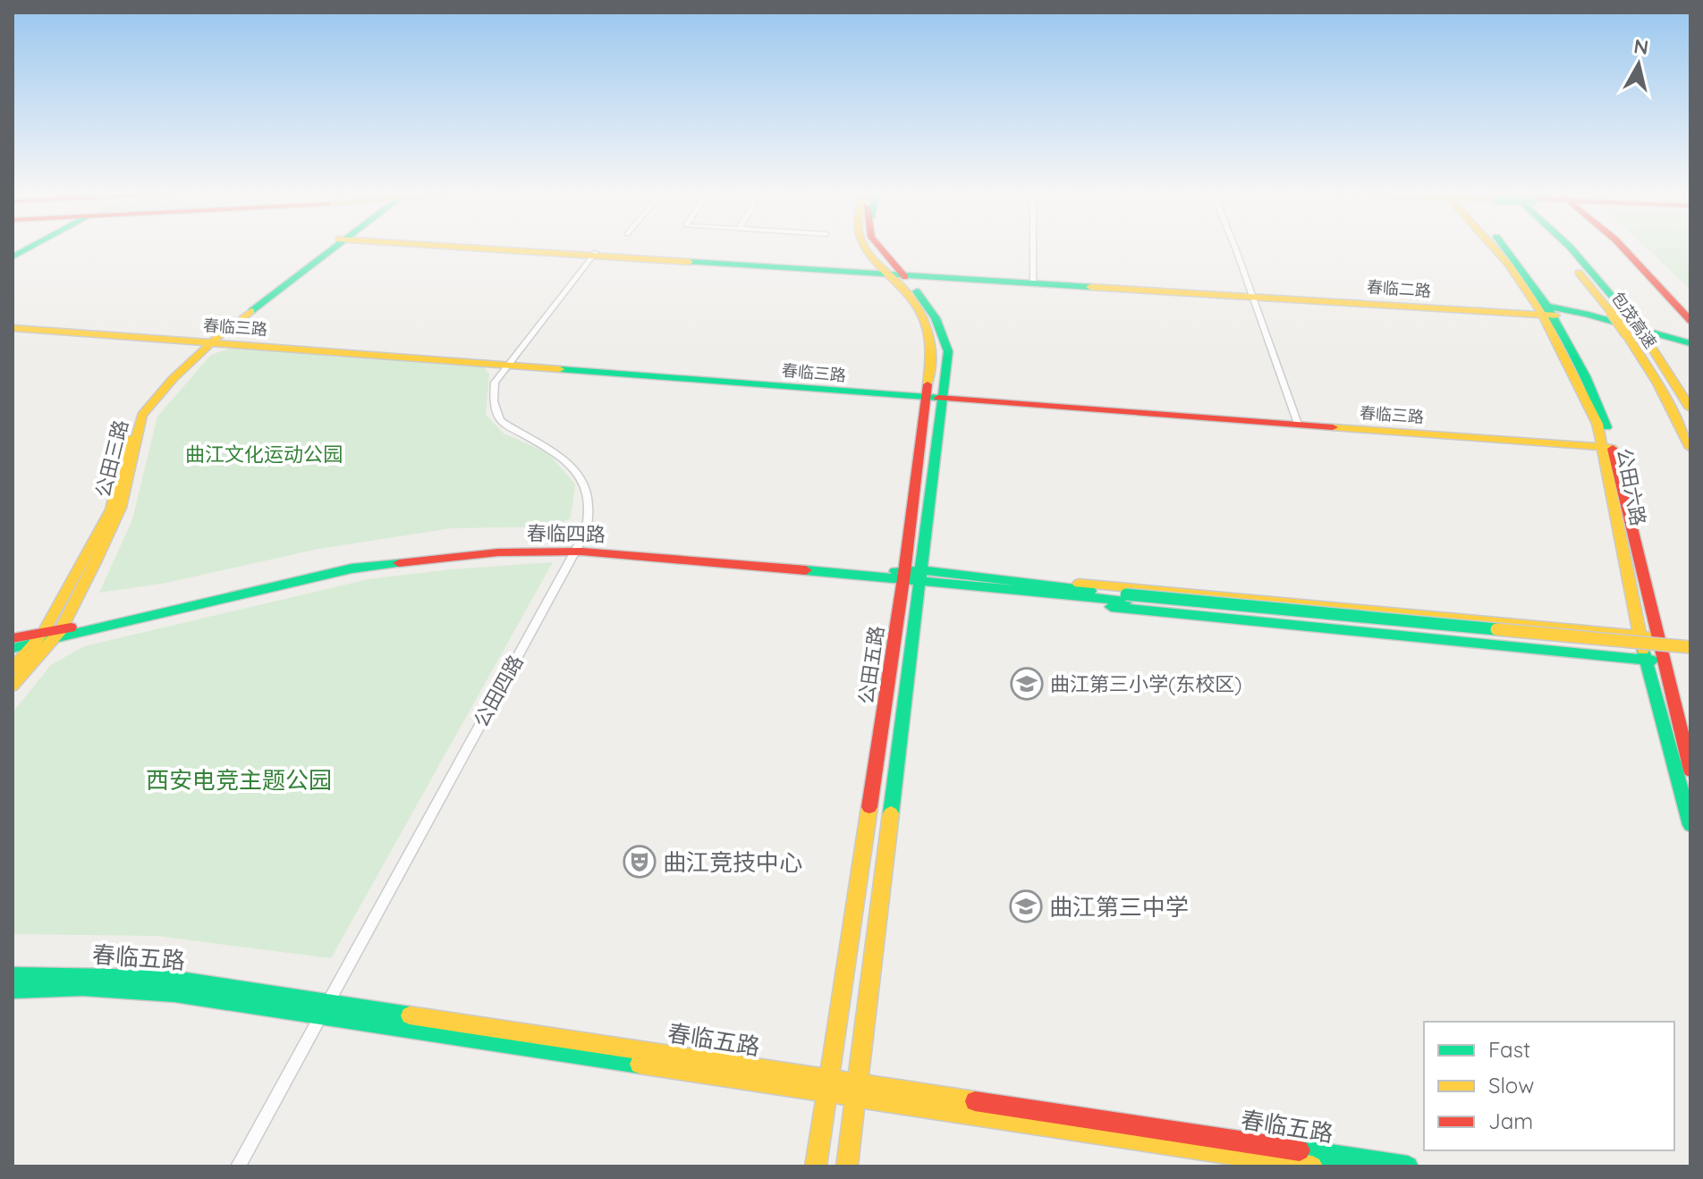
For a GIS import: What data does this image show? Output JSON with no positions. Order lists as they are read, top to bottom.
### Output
{
  "streets": {
    "main road": [
      "春临二路",
      "包茂高速",
      "春临三路",
      "公田三路",
      "公田六路",
      "春临四路",
      "公田五路",
      "春临五路"
    ],
    "street": ["公田四路"]
  },
  "crossings": [
    ["春临二路", "包茂高速"],
    ["春临二路", "公田六路"],
    ["春临二路", "公田五路"],
    ["春临二路", "公田四路"],
    ["春临三路", "公田三路"],
    ["春临三路", "公田六路"],
    ["春临三路", "公田五路"],
    ["春临三路", "公田四路"],
    ["公田三路", "春临四路"],
    ["春临四路", "公田五路"],
    ["春临四路", "公田四路"],
    ["公田五路", "春临五路"],
    ["公田四路", "春临五路"]
  ],
  "parks": ["曲江文化运动公园", "西安电竞主题公园"],
  "places": {
    "school or university": ["曲江第三小学(东校区)", "曲江第三中学"],
    "theatre": ["曲江竞技中心"]
  },
  "legend": ["Fast", "Slow", "Jam"],
  "north": "top"
}
